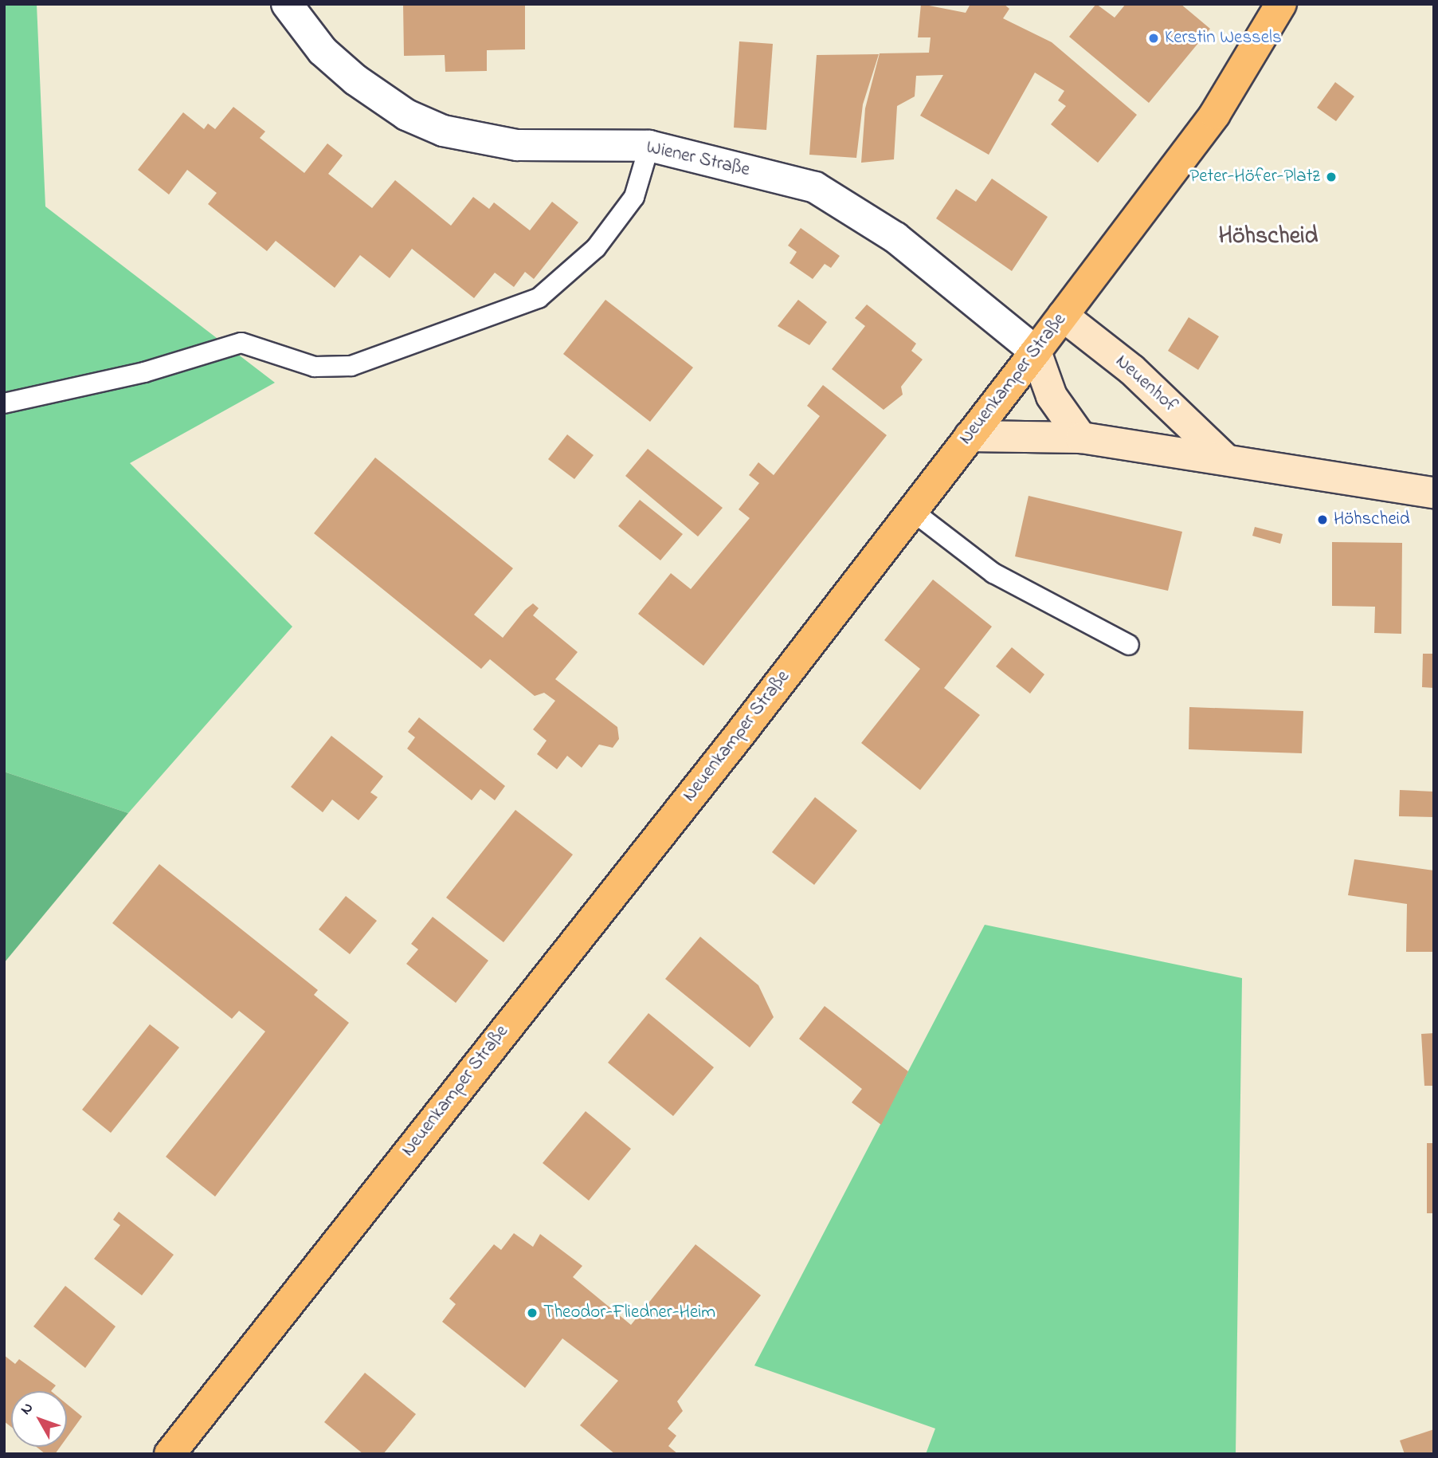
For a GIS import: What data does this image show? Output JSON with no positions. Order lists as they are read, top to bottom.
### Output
{
  "streets": {
    "main road": ["Neuenkamper Straße"],
    "street": ["Wiener Straße", "Neuenhof"]
  },
  "crossings": [
    ["Wiener Straße", "Neuenkamper Straße"],
    ["Neuenkamper Straße", "Neuenhof"]
  ],
  "districts": ["Höhscheid"],
  "places": [
    "Kerstin Wessels",
    "Peter-Höfer-Platz",
    "Höhscheid",
    "Theodor-Fliedner-Heim"
  ],
  "north": "top left"
}
